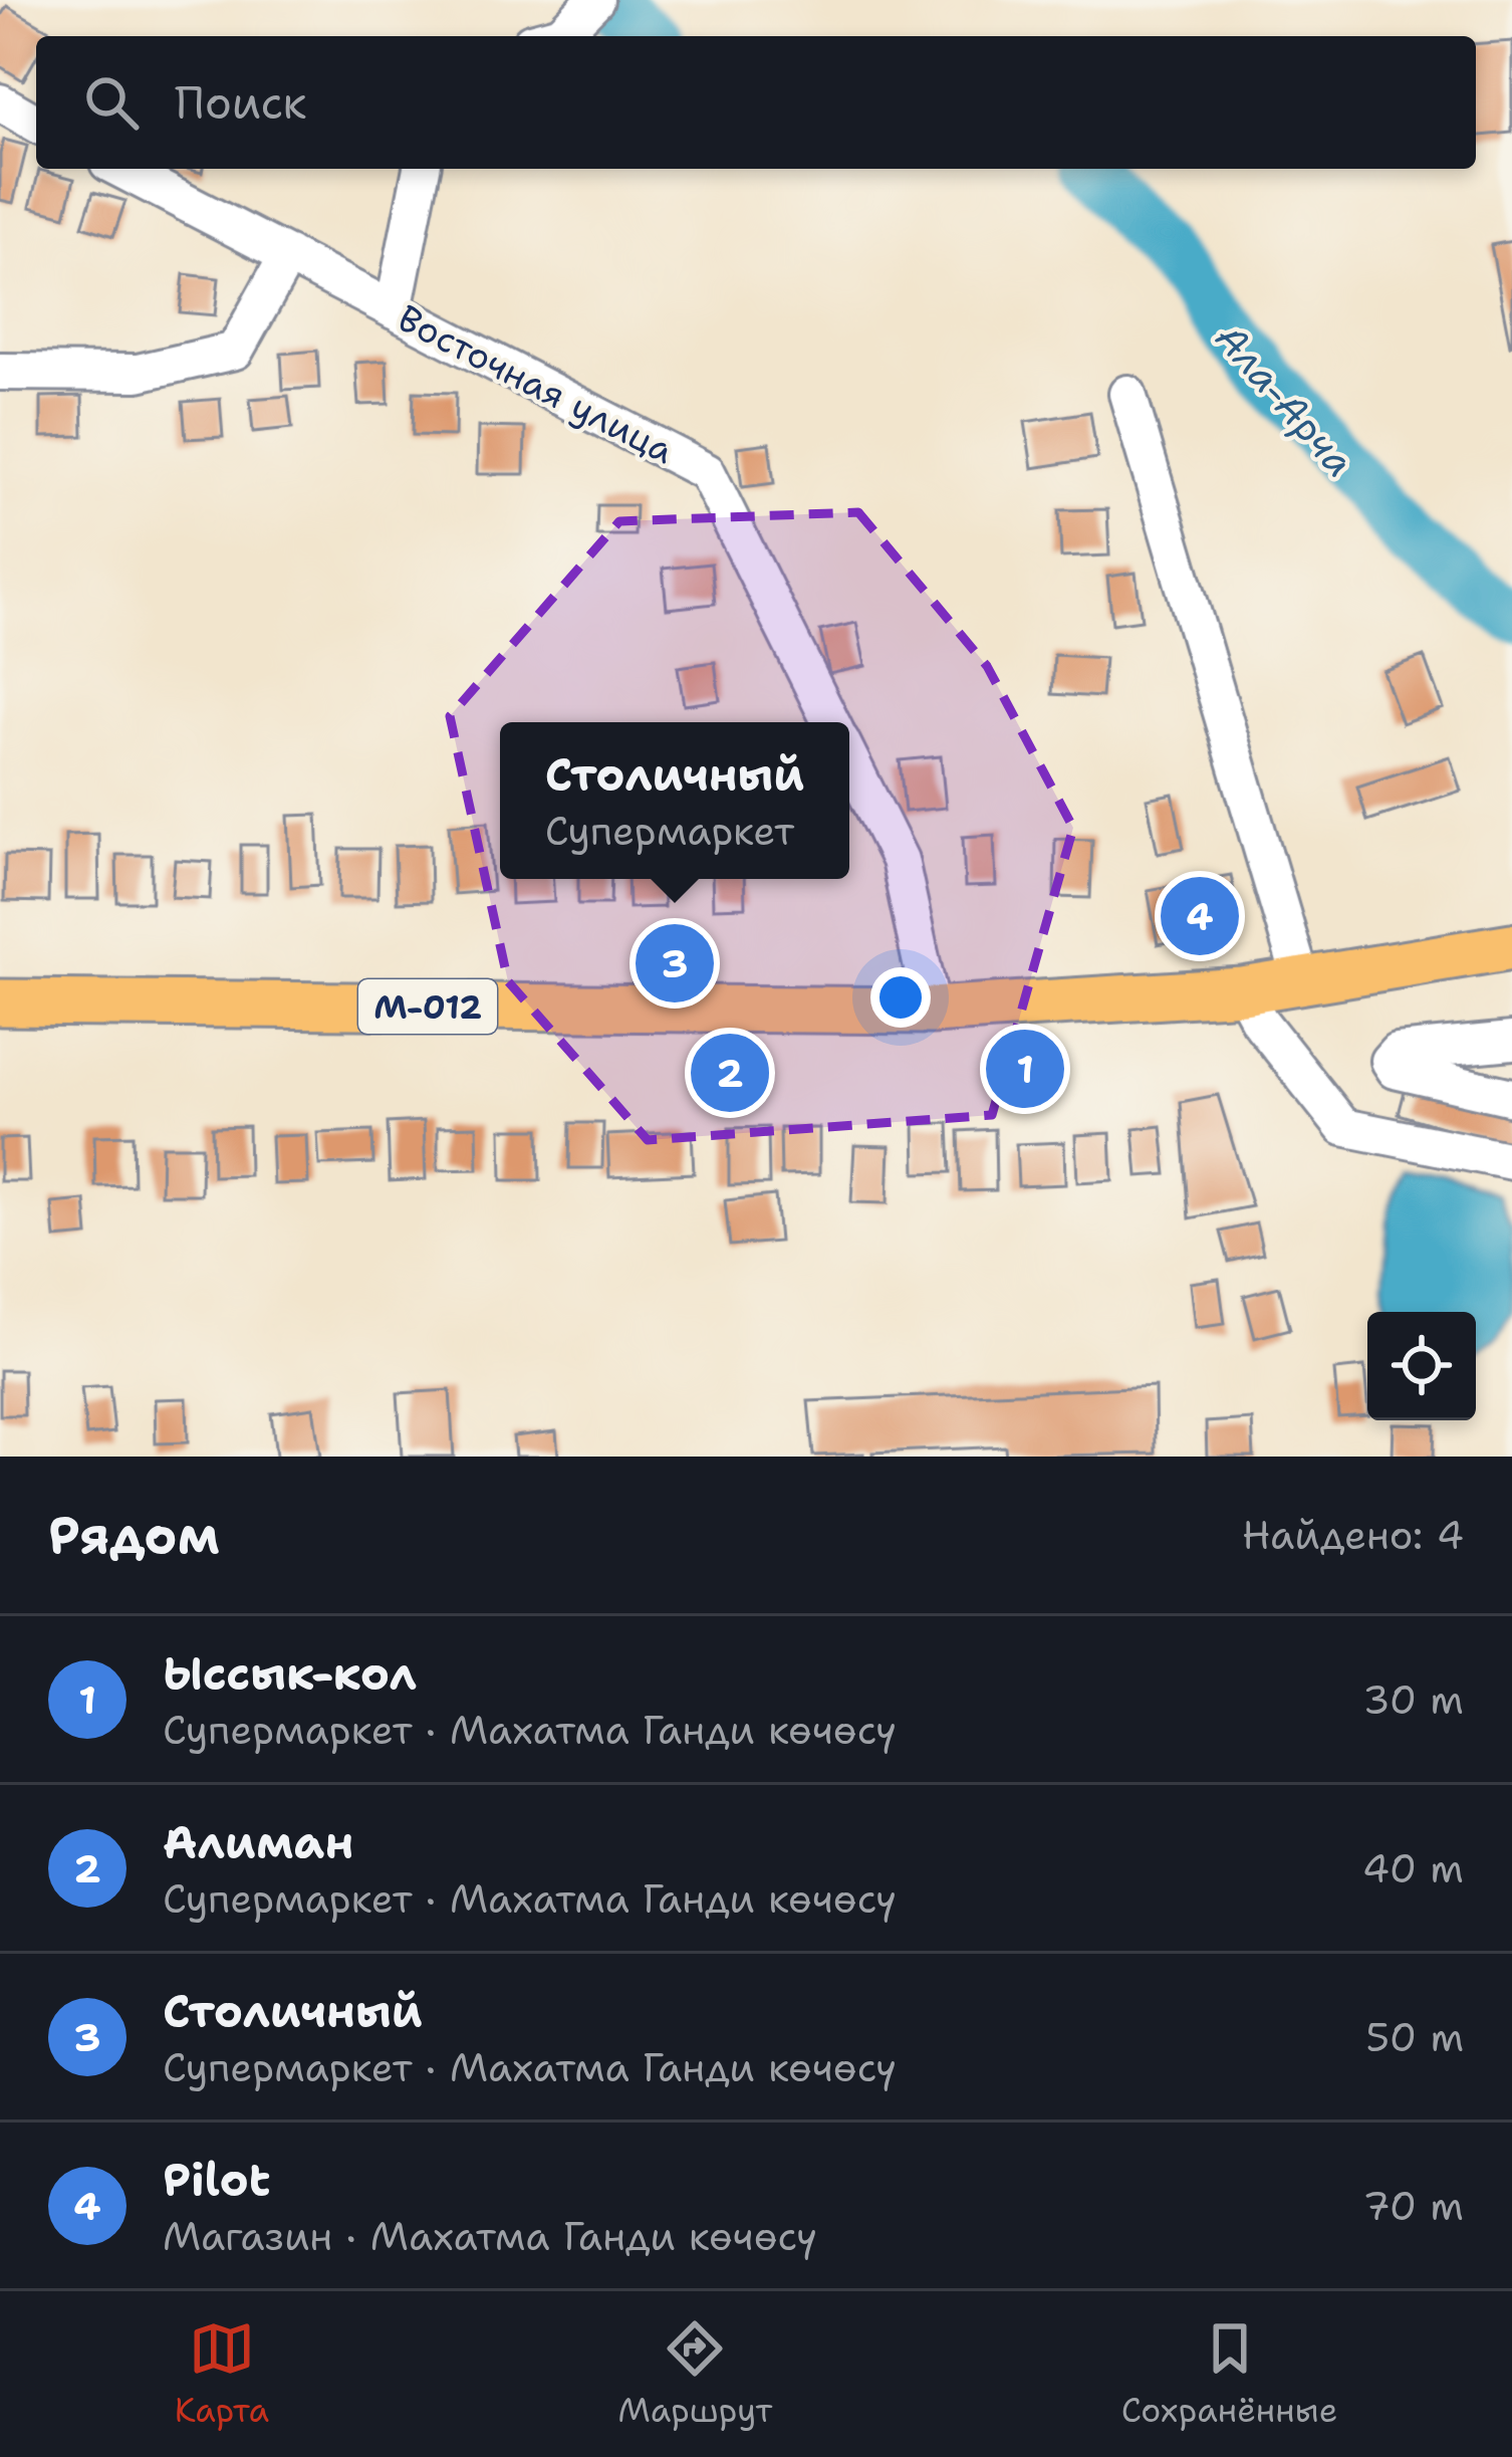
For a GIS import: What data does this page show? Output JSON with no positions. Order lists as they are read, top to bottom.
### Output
{
  "streets": {
    "main road": ["М-012"],
    "street": ["Восточная улица"]
  },
  "water": ["Ала-Арча"],
  "page": {
    "search": "Поиск",
    "popup": ["Столичный", "Супермаркет"],
    "pins": [
      "4",
      "3",
      "1",
      "2"
    ],
    "heading": ["Рядом", "Найдено: 4"],
    "list": [
      {
        "mark": "1",
        "name": "Ыссык-кол",
        "note": "Супермаркет · Махатма Ганди көчөсү",
        "value": "30 m"
      },
      {
        "mark": "2",
        "name": "Алиман",
        "note": "Супермаркет · Махатма Ганди көчөсү",
        "value": "40 m"
      },
      {
        "mark": "3",
        "name": "Столичный",
        "note": "Супермаркет · Махатма Ганди көчөсү",
        "value": "50 m"
      },
      {
        "mark": "4",
        "name": "Pilot",
        "note": "Магазин · Махатма Ганди көчөсү",
        "value": "70 m"
      }
    ],
    "nav": ["Карта", "Маршрут", "Сохранённые"]
  }
}
